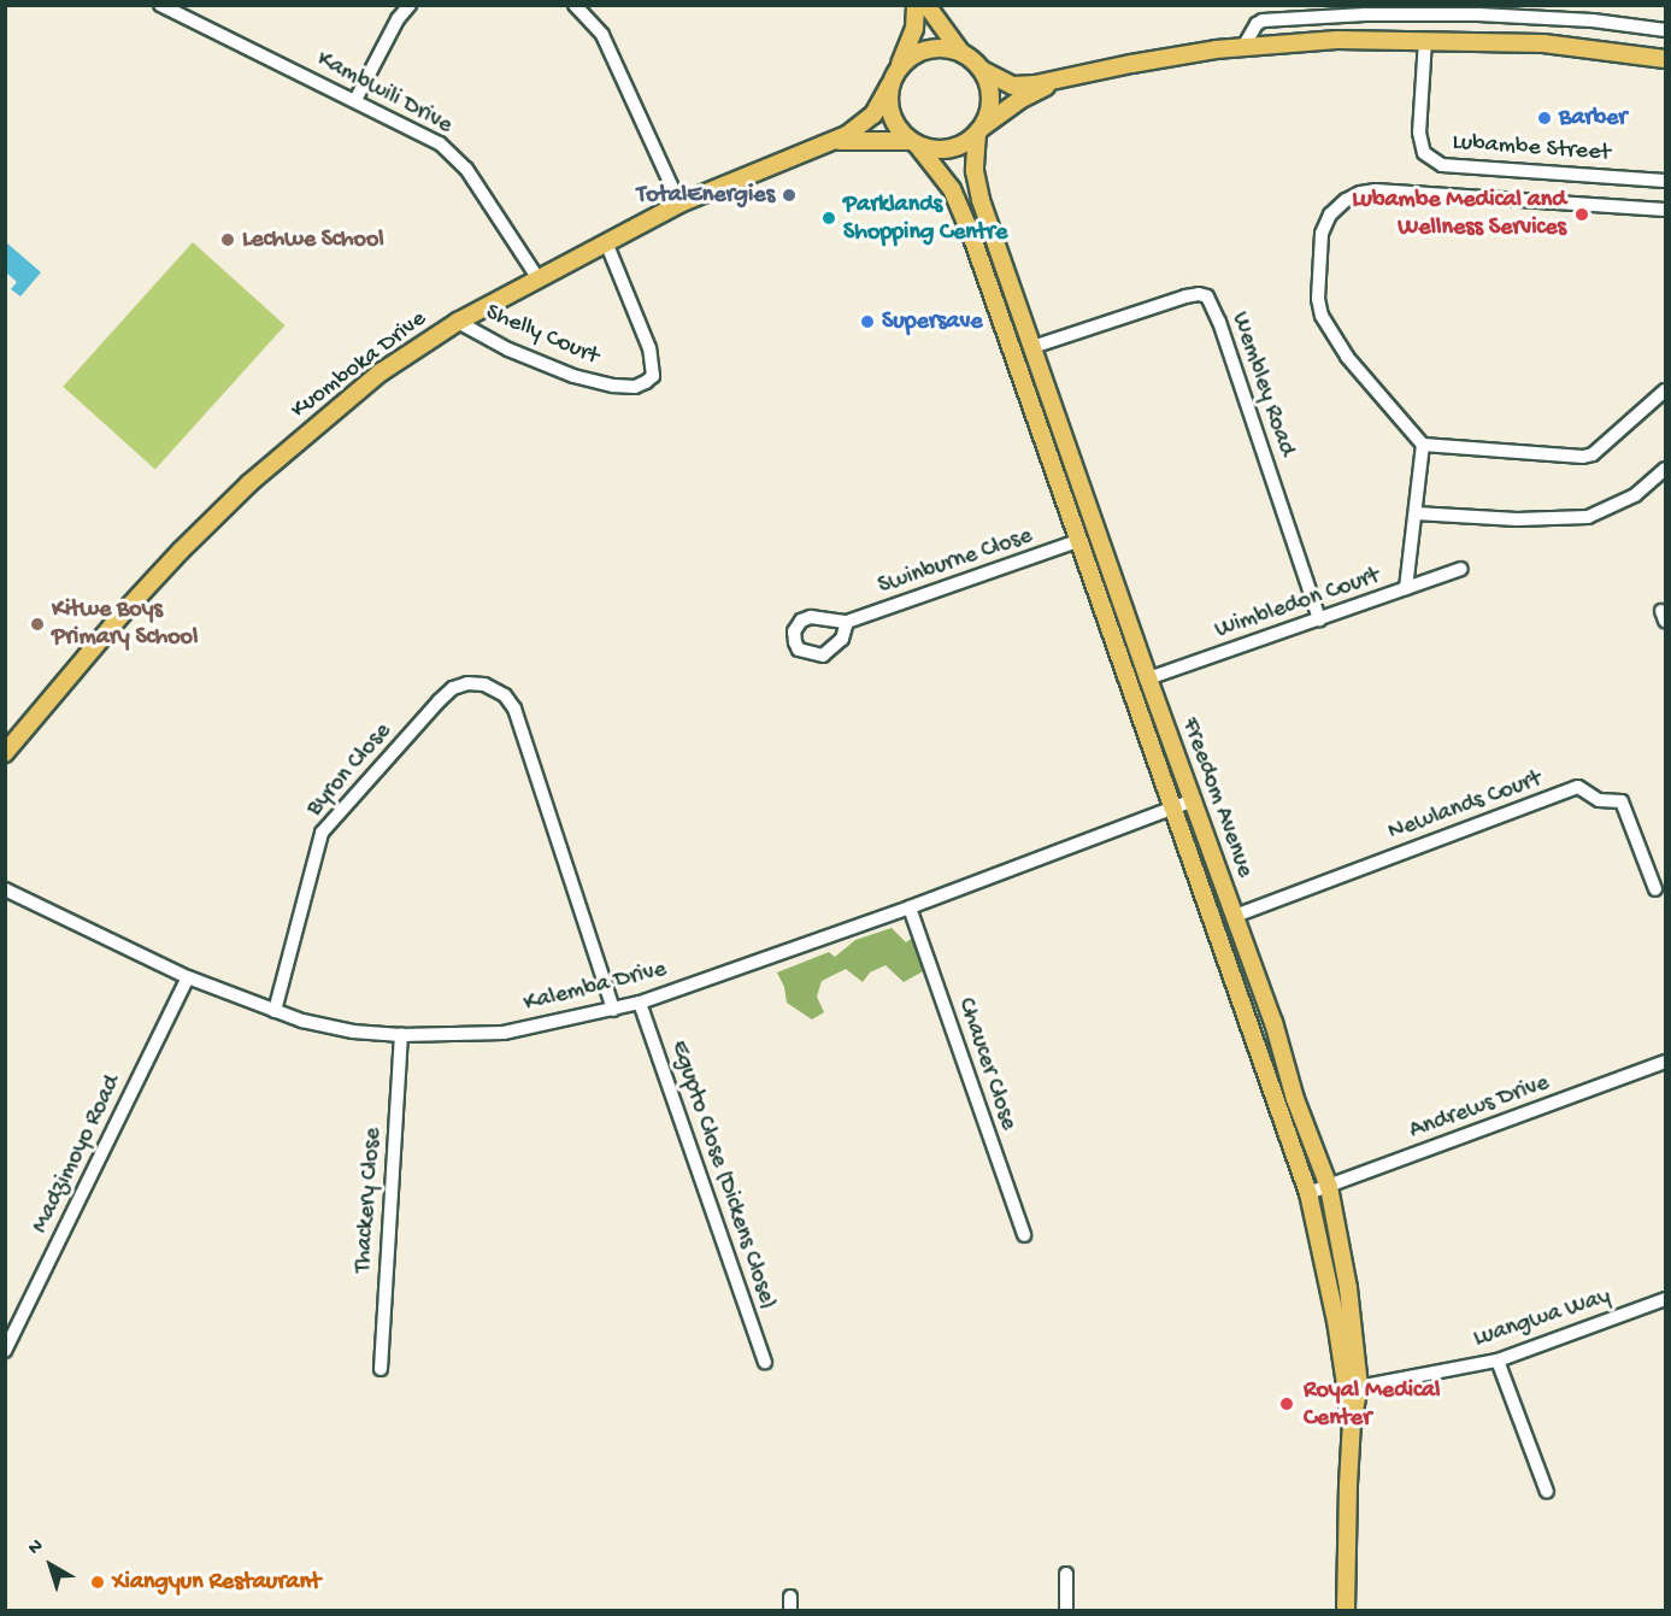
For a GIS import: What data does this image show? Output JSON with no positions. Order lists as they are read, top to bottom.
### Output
{
  "streets": {
    "main road": ["Kuomboka Drive", "Freedom Avenue"],
    "street": [
      "Kambwili Drive",
      "Lubambe Street",
      "Shelly Court",
      "Wembley Road",
      "Swinburne Close",
      "Wimbledon Court",
      "Byron Close",
      "Newlands Court",
      "Kalemba Drive",
      "Chaucer Close",
      "Andrews Drive",
      "Madzimoyo Road",
      "Egupto Close (Dickens Close)",
      "Thackery Close",
      "Luangwa Way"
    ]
  },
  "crossings": [
    ["Kambwili Drive", "Kuomboka Drive"],
    ["Shelly Court", "Kuomboka Drive"],
    ["Wembley Road", "Wimbledon Court"],
    ["Wembley Road", "Freedom Avenue"],
    ["Swinburne Close", "Freedom Avenue"],
    ["Wimbledon Court", "Freedom Avenue"],
    ["Byron Close", "Kalemba Drive"],
    ["Freedom Avenue", "Newlands Court"],
    ["Freedom Avenue", "Kalemba Drive"],
    ["Freedom Avenue", "Andrews Drive"],
    ["Freedom Avenue", "Luangwa Way"],
    ["Kalemba Drive", "Chaucer Close"],
    ["Kalemba Drive", "Madzimoyo Road"],
    ["Kalemba Drive", "Egupto Close (Dickens Close)"],
    ["Kalemba Drive", "Thackery Close"]
  ],
  "places": [
    "Barber",
    "TotalEnergies",
    "Lubambe Medical and Wellness Services",
    "Parklands Shopping Centre",
    "Lechwe School",
    "Supersave",
    "Kitwe Boys Primary School",
    "Royal Medical Center",
    "Xiangyun Restaurant"
  ],
  "north": "top left"
}
